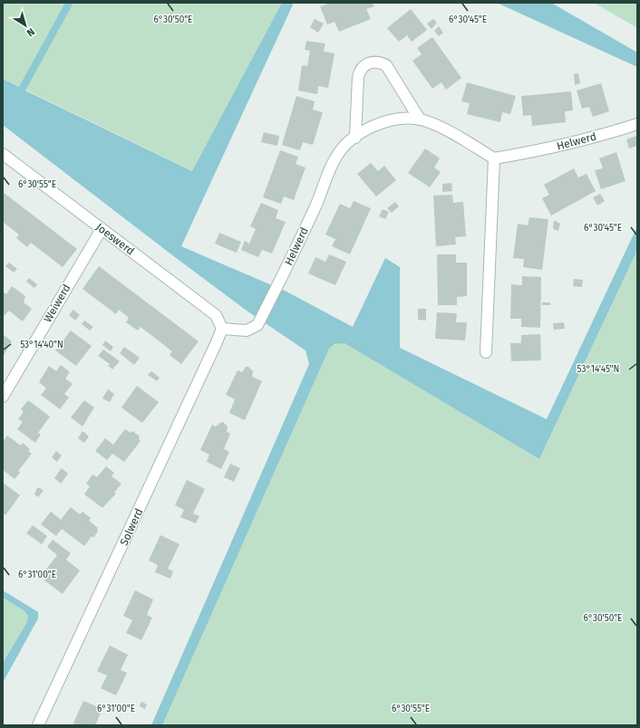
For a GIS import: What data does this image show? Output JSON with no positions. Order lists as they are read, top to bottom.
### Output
{
  "streets": {
    "street": [
      "Helwerd",
      "Joeswerd",
      "Weiwerd",
      "Solwerd"
    ]
  },
  "crossings": [
    ["Helwerd", "Joeswerd"],
    ["Helwerd", "Solwerd"],
    ["Joeswerd", "Weiwerd"],
    ["Joeswerd", "Solwerd"]
  ],
  "north": "bottom right",
  "coordinates": [
    "6°30'50\"E",
    "6°30'45\"E",
    "6°30'55\"E",
    "53°14'40\"N",
    "53°14'45\"N",
    "6°31'00\"E"
  ]
}
